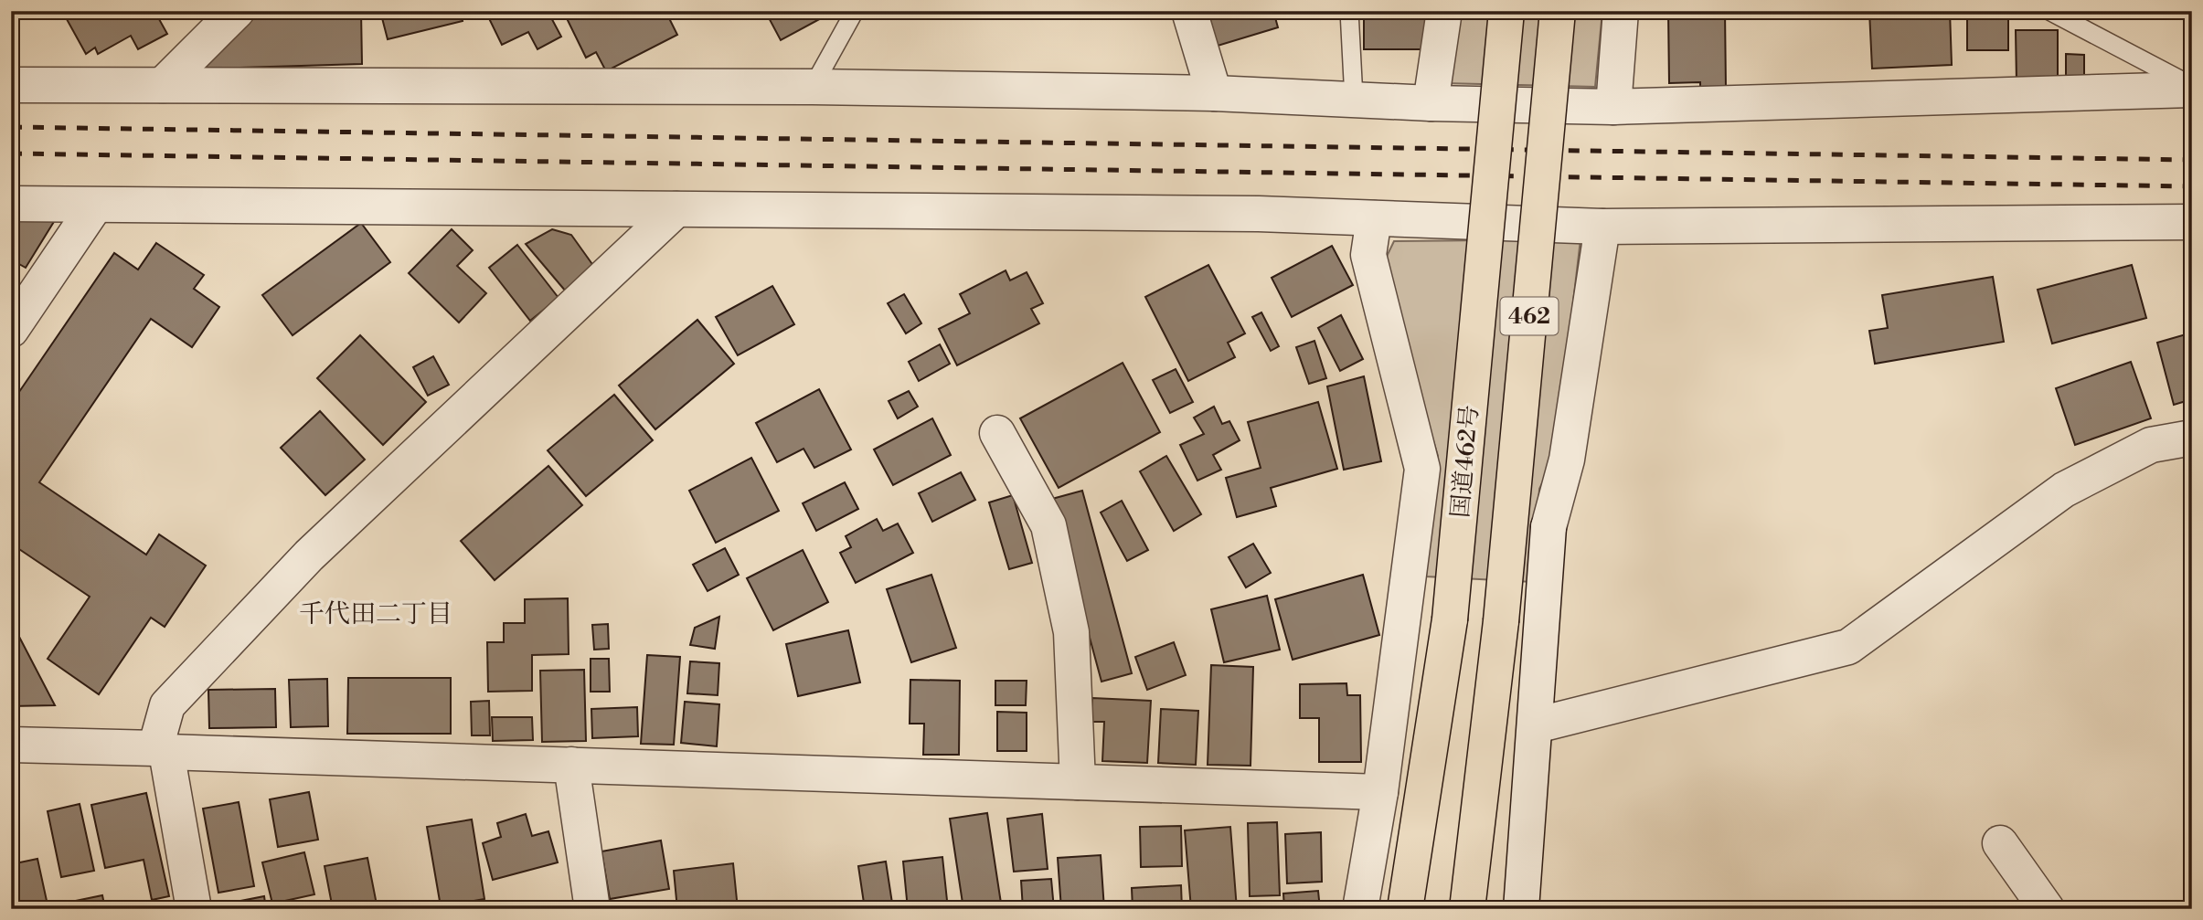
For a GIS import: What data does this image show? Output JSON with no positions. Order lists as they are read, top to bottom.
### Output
{
  "streets": {
    "highway": ["462", "国道462号"]
  },
  "districts": ["千代田二丁目"]
}
